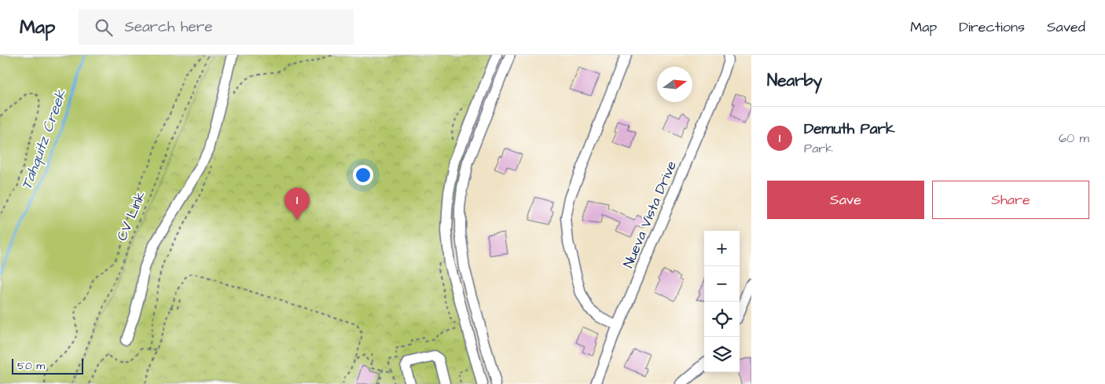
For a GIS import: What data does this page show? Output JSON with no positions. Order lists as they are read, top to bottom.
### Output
{
  "streets": {
    "street": ["Nueva Vista Drive"],
    "path": ["CV Link"]
  },
  "water": ["Tahquitz Creek"],
  "scale_bar": "50 m",
  "north": "right",
  "page": {
    "header": "Map",
    "search": "Search here",
    "nav": ["Map", "Directions", "Saved"],
    "heading": "Nearby",
    "list": [
      {
        "mark": "1",
        "name": "Demuth Park",
        "note": "Park",
        "value": "60 m"
      }
    ],
    "buttons": ["Save", "Share"],
    "pins": "1",
    "map_buttons": ["+", "−"],
    "scale": "50 m"
  }
}
